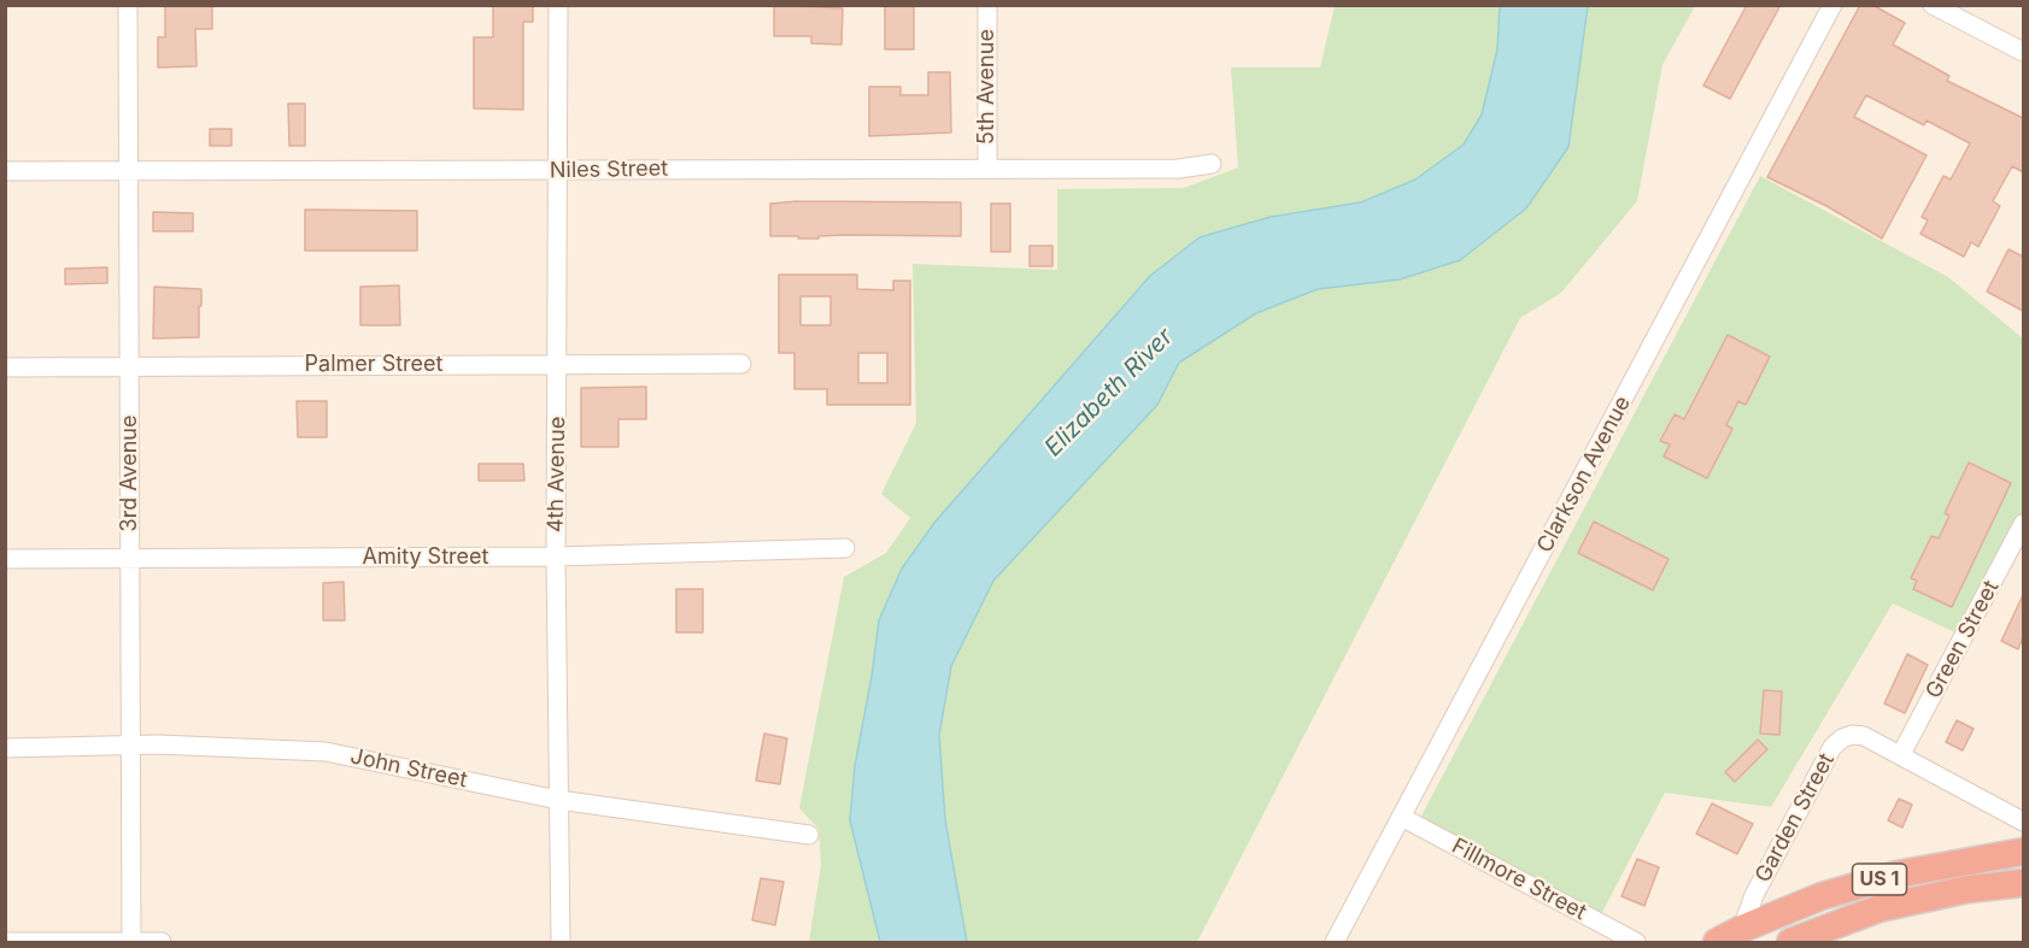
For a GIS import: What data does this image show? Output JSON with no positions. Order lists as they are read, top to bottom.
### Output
{
  "streets": {
    "highway": ["US 1"],
    "street": [
      "5th Avenue",
      "Niles Street",
      "Palmer Street",
      "3rd Avenue",
      "4th Avenue",
      "Clarkson Avenue",
      "Amity Street",
      "Green Street",
      "John Street",
      "Garden Street",
      "Fillmore Street"
    ]
  },
  "crossings": [
    ["5th Avenue", "Niles Street"],
    ["Niles Street", "3rd Avenue"],
    ["Niles Street", "4th Avenue"],
    ["Palmer Street", "3rd Avenue"],
    ["Palmer Street", "4th Avenue"],
    ["3rd Avenue", "Amity Street"],
    ["3rd Avenue", "John Street"],
    ["4th Avenue", "Amity Street"],
    ["4th Avenue", "John Street"],
    ["Clarkson Avenue", "Fillmore Street"],
    ["Green Street", "Garden Street"],
    ["Garden Street", "US 1"]
  ],
  "water": ["Elizabeth River"]
}
